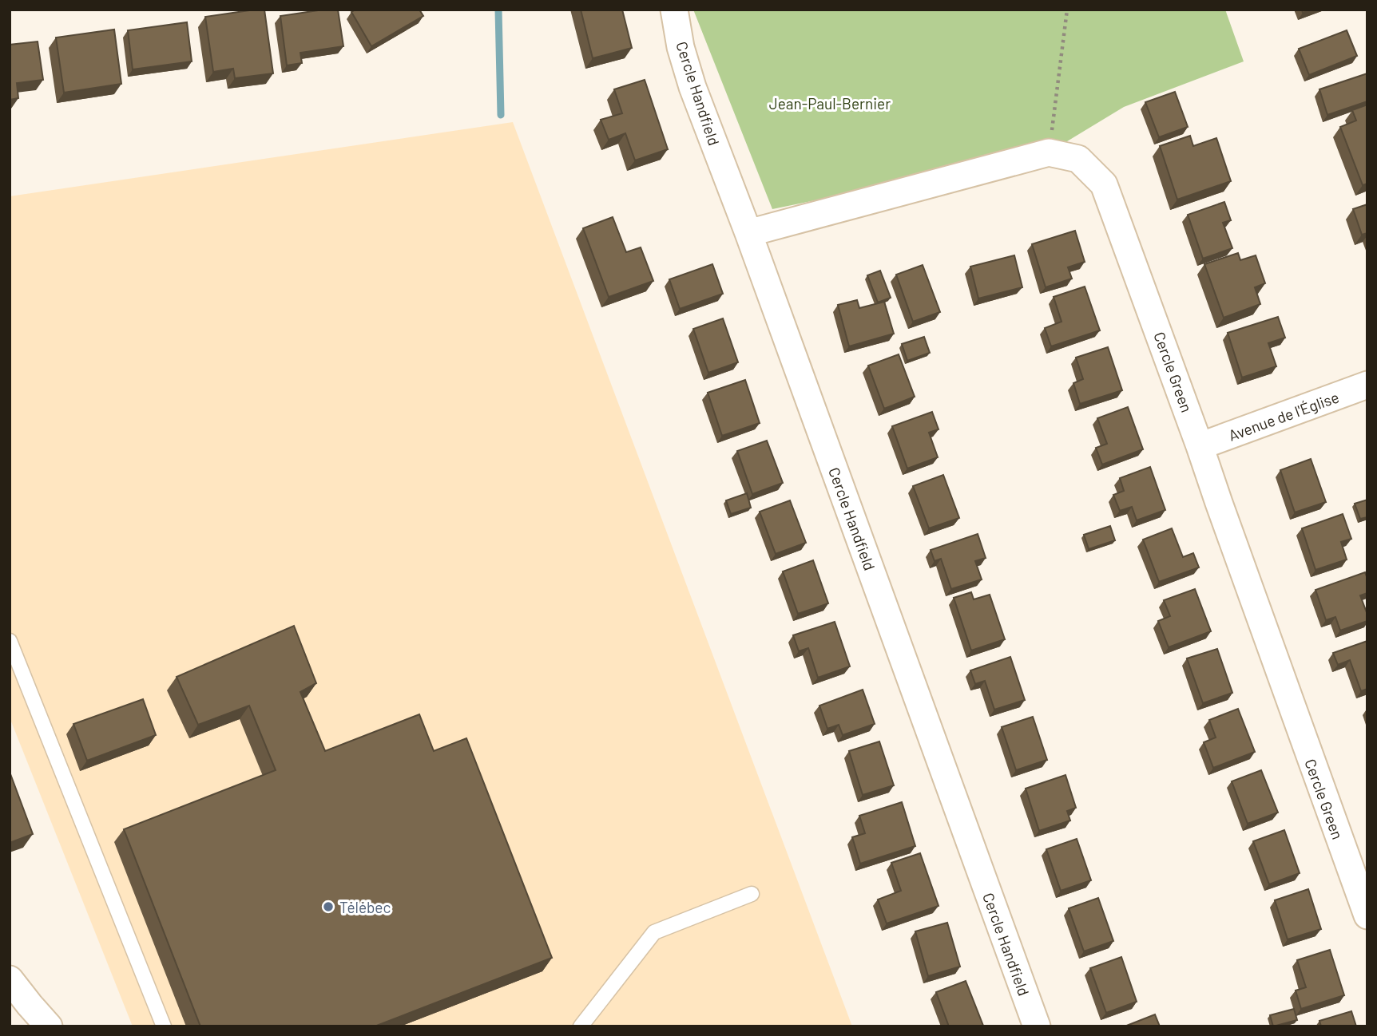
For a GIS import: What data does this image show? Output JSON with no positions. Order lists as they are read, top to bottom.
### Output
{
  "streets": {
    "street": ["Cercle Handfield", "Cercle Green", "Avenue de l'Église"]
  },
  "crossings": [
    ["Cercle Handfield", "Cercle Green"],
    ["Cercle Green", "Avenue de l'Église"]
  ],
  "parks": ["Jean-Paul-Bernier"],
  "places": ["Télébec"]
}
